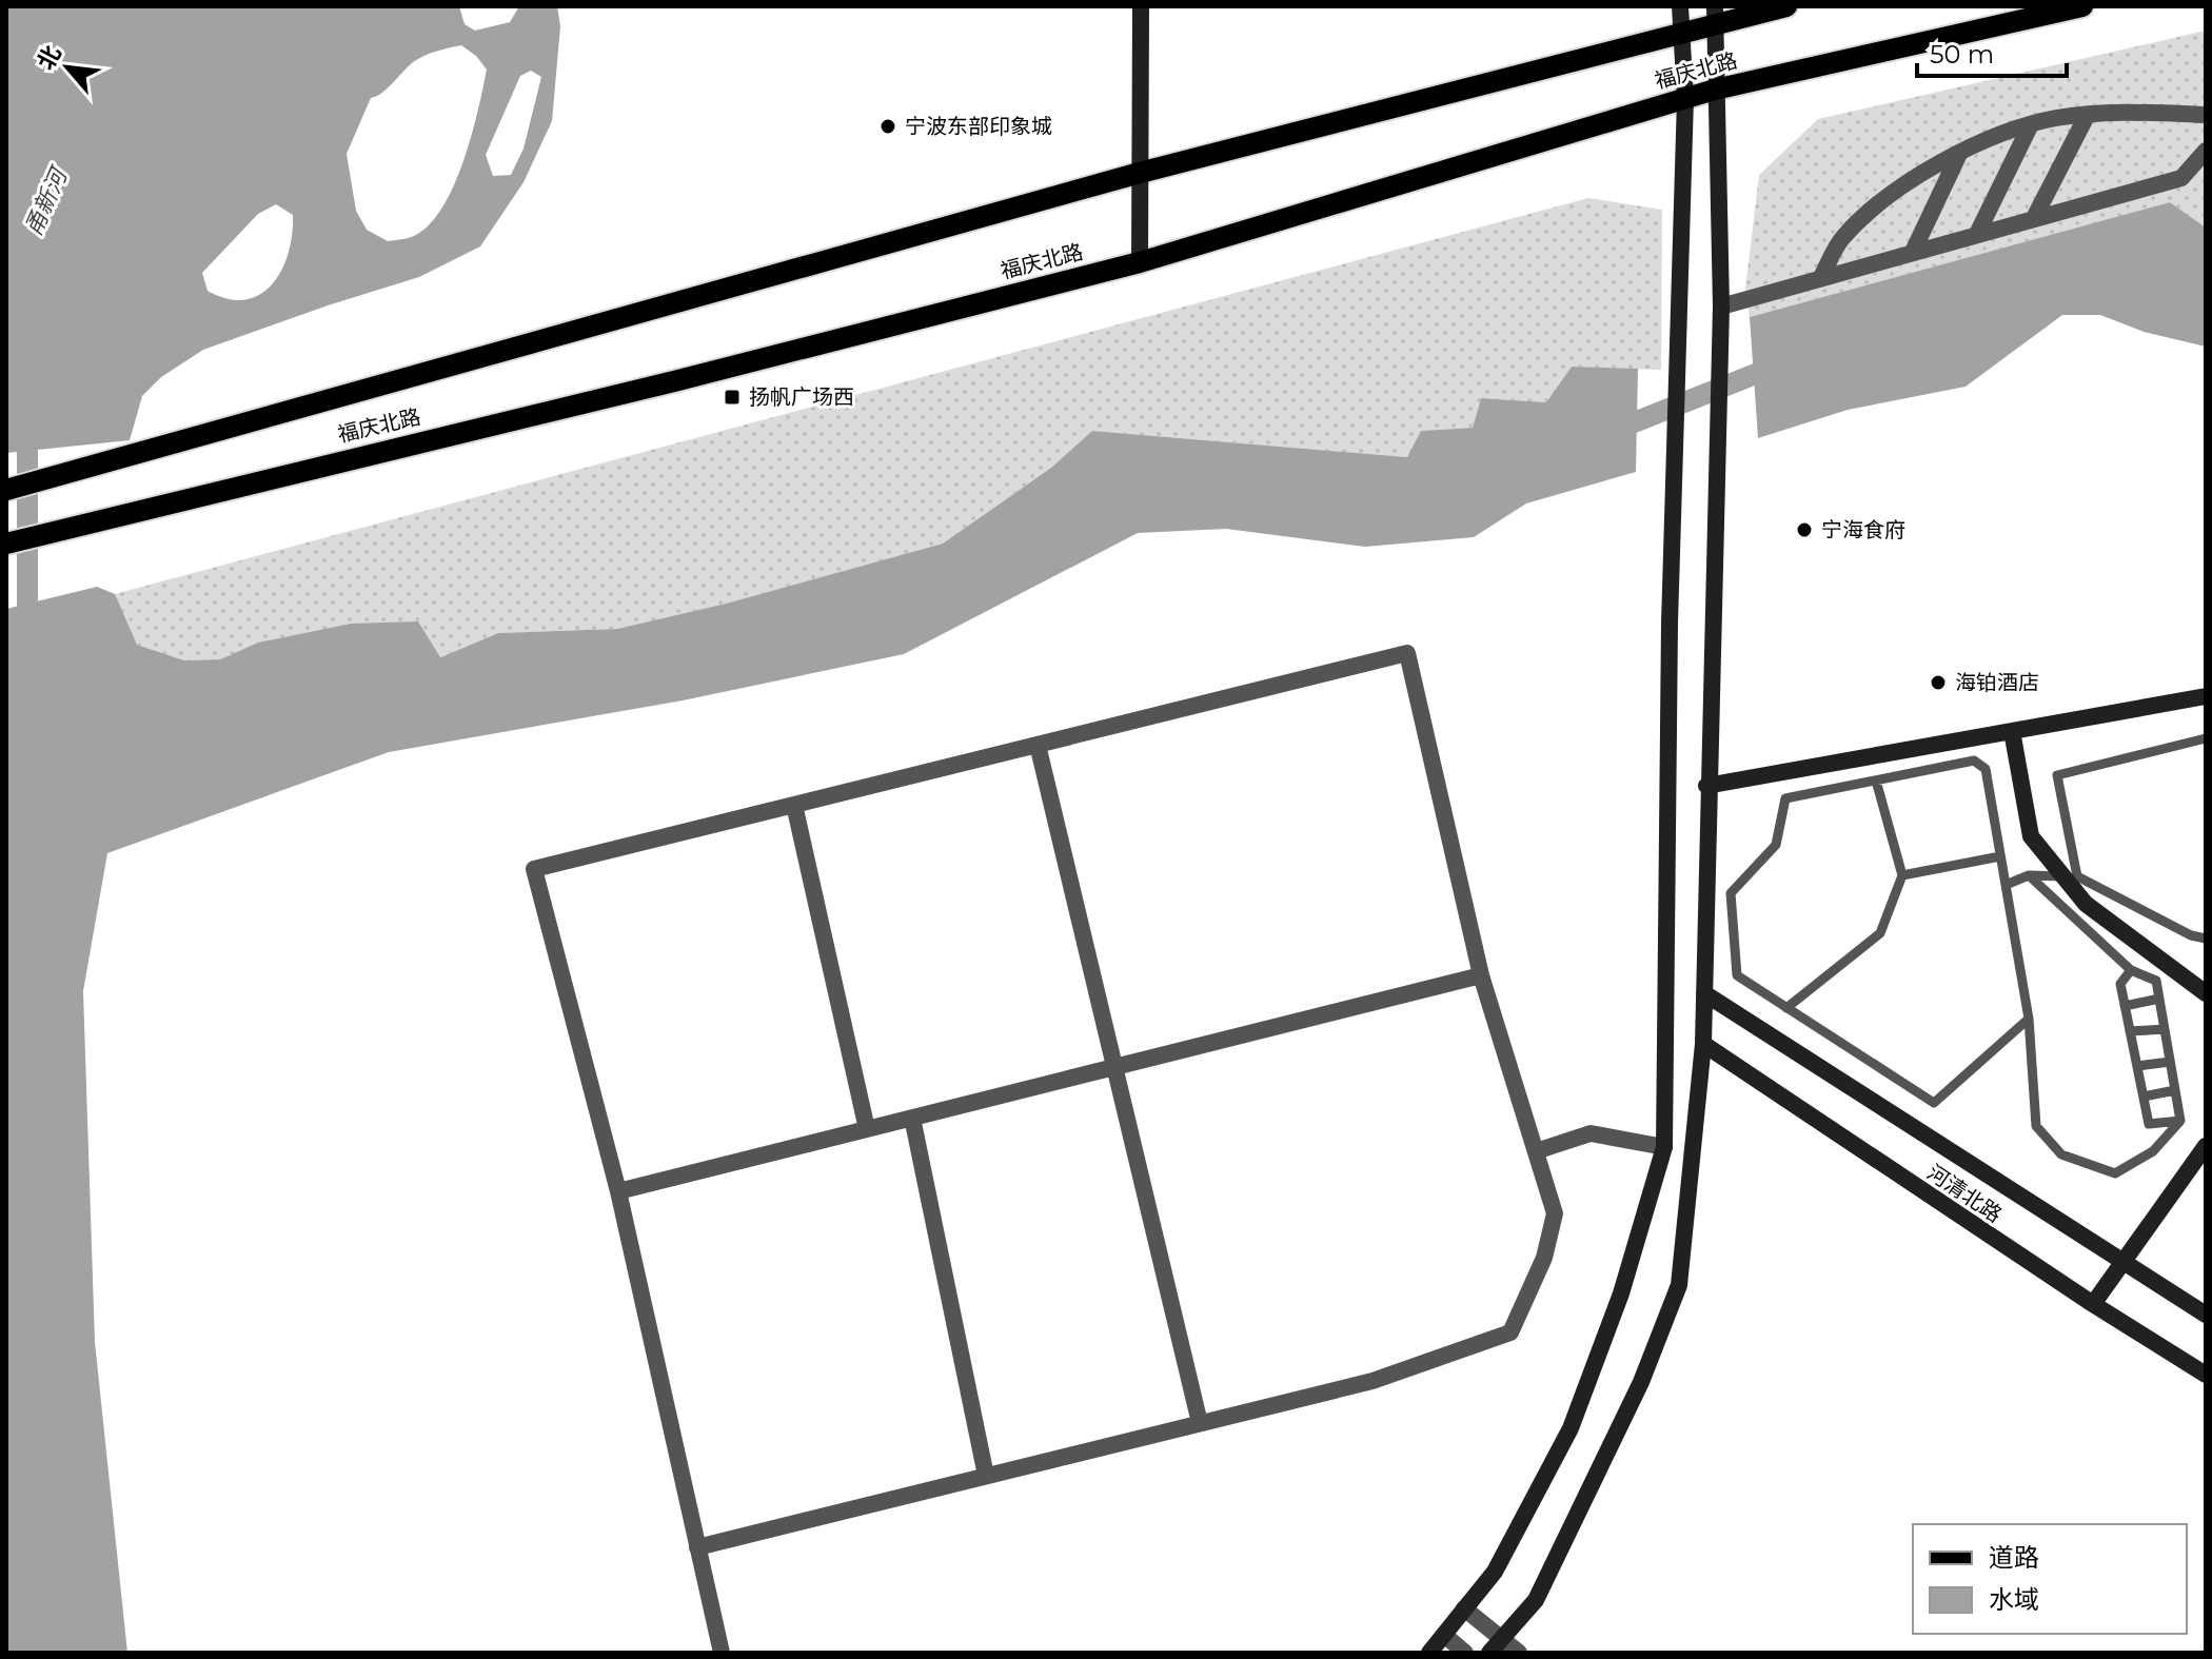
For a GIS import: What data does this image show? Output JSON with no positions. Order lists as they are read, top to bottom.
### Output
{
  "streets": {
    "main road": ["福庆北路", "河清北路"]
  },
  "water": ["甬新河"],
  "places": {
    "other": ["宁波东部印象城", "宁海食府", "海铂酒店"],
    "transit": ["扬帆广场西"]
  },
  "legend": ["道路", "水域"],
  "scale_bar": "50 m",
  "north": "top left"
}
